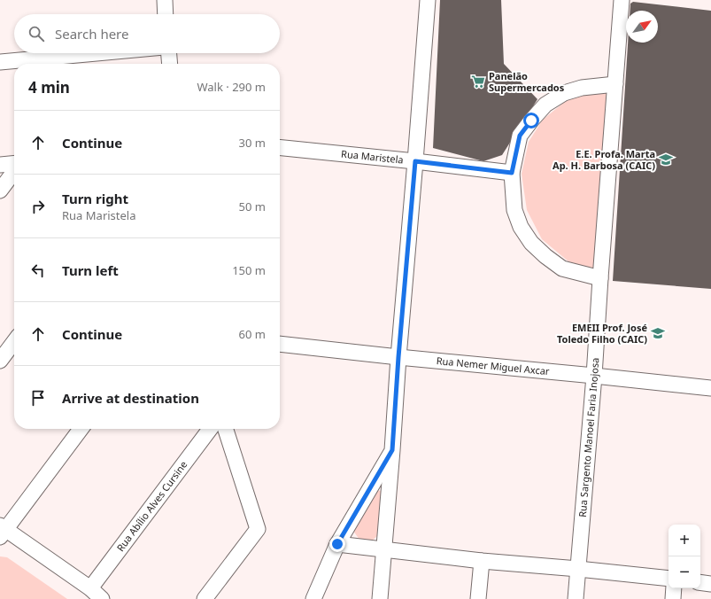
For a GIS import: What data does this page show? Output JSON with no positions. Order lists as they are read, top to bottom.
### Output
{
  "streets": {
    "street": [
      "Rua Maristela",
      "Rua Nemer Miguel Axcar",
      "Rua Sargento Manoel Faria Inojosa",
      "Rua Abílio Alves Cursine"
    ]
  },
  "crossings": [
    ["Rua Nemer Miguel Axcar", "Rua Sargento Manoel Faria Inojosa"]
  ],
  "places": {
    "supermarket": ["Panelão Supermercados"],
    "school or university": ["E.E. Profa. Marta Ap. H. Barbosa (CAIC)", "EMEII Prof. José Toledo Filho (CAIC)"]
  },
  "north": "top right",
  "page": {
    "search": "Search here",
    "heading": ["4 min", "Walk · 290 m"],
    "list": [
      ["Continue", "30 m"],
      ["Turn right", "Rua Maristela", "50 m"],
      ["Turn left", "150 m"],
      ["Continue", "60 m"],
      "Arrive at destination"
    ],
    "map_buttons": ["+", "−"]
  }
}
